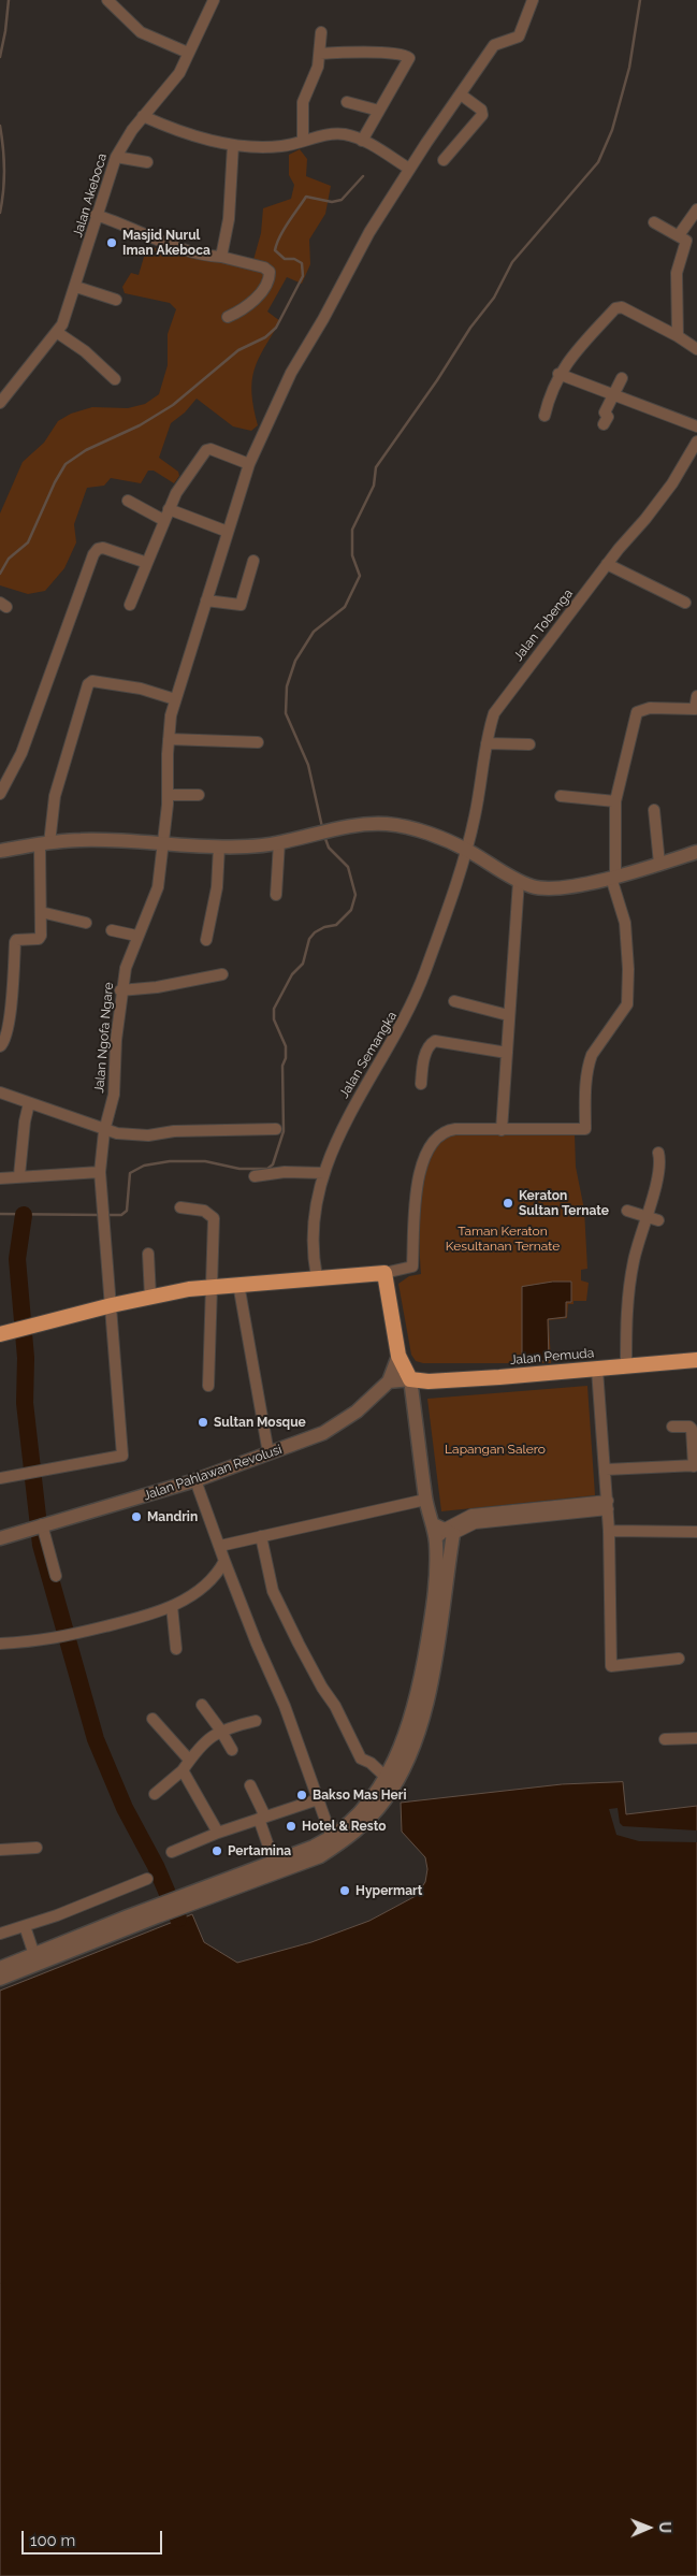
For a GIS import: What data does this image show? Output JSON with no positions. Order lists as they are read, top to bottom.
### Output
{
  "streets": {
    "highway": ["Jalan Pemuda"],
    "street": [
      "Jalan Akeboca",
      "Jalan Tobenga",
      "Jalan Ngofa Ngare",
      "Jalan Semangka",
      "Jalan Pahlawan Revolusi"
    ]
  },
  "crossings": [
    ["Jalan Tobenga", "Jalan Semangka"]
  ],
  "parks": ["Taman Keraton Kesultanan Ternate", "Lapangan Salero"],
  "places": [
    "Masjid Nurul Iman Akeboca",
    "Keraton Sultan Ternate",
    "Sultan Mosque",
    "Mandrin",
    "Bakso Mas Heri",
    "Hotel & Resto",
    "Pertamina",
    "Hypermart"
  ],
  "scale_bar": "100 m",
  "north": "right"
}
